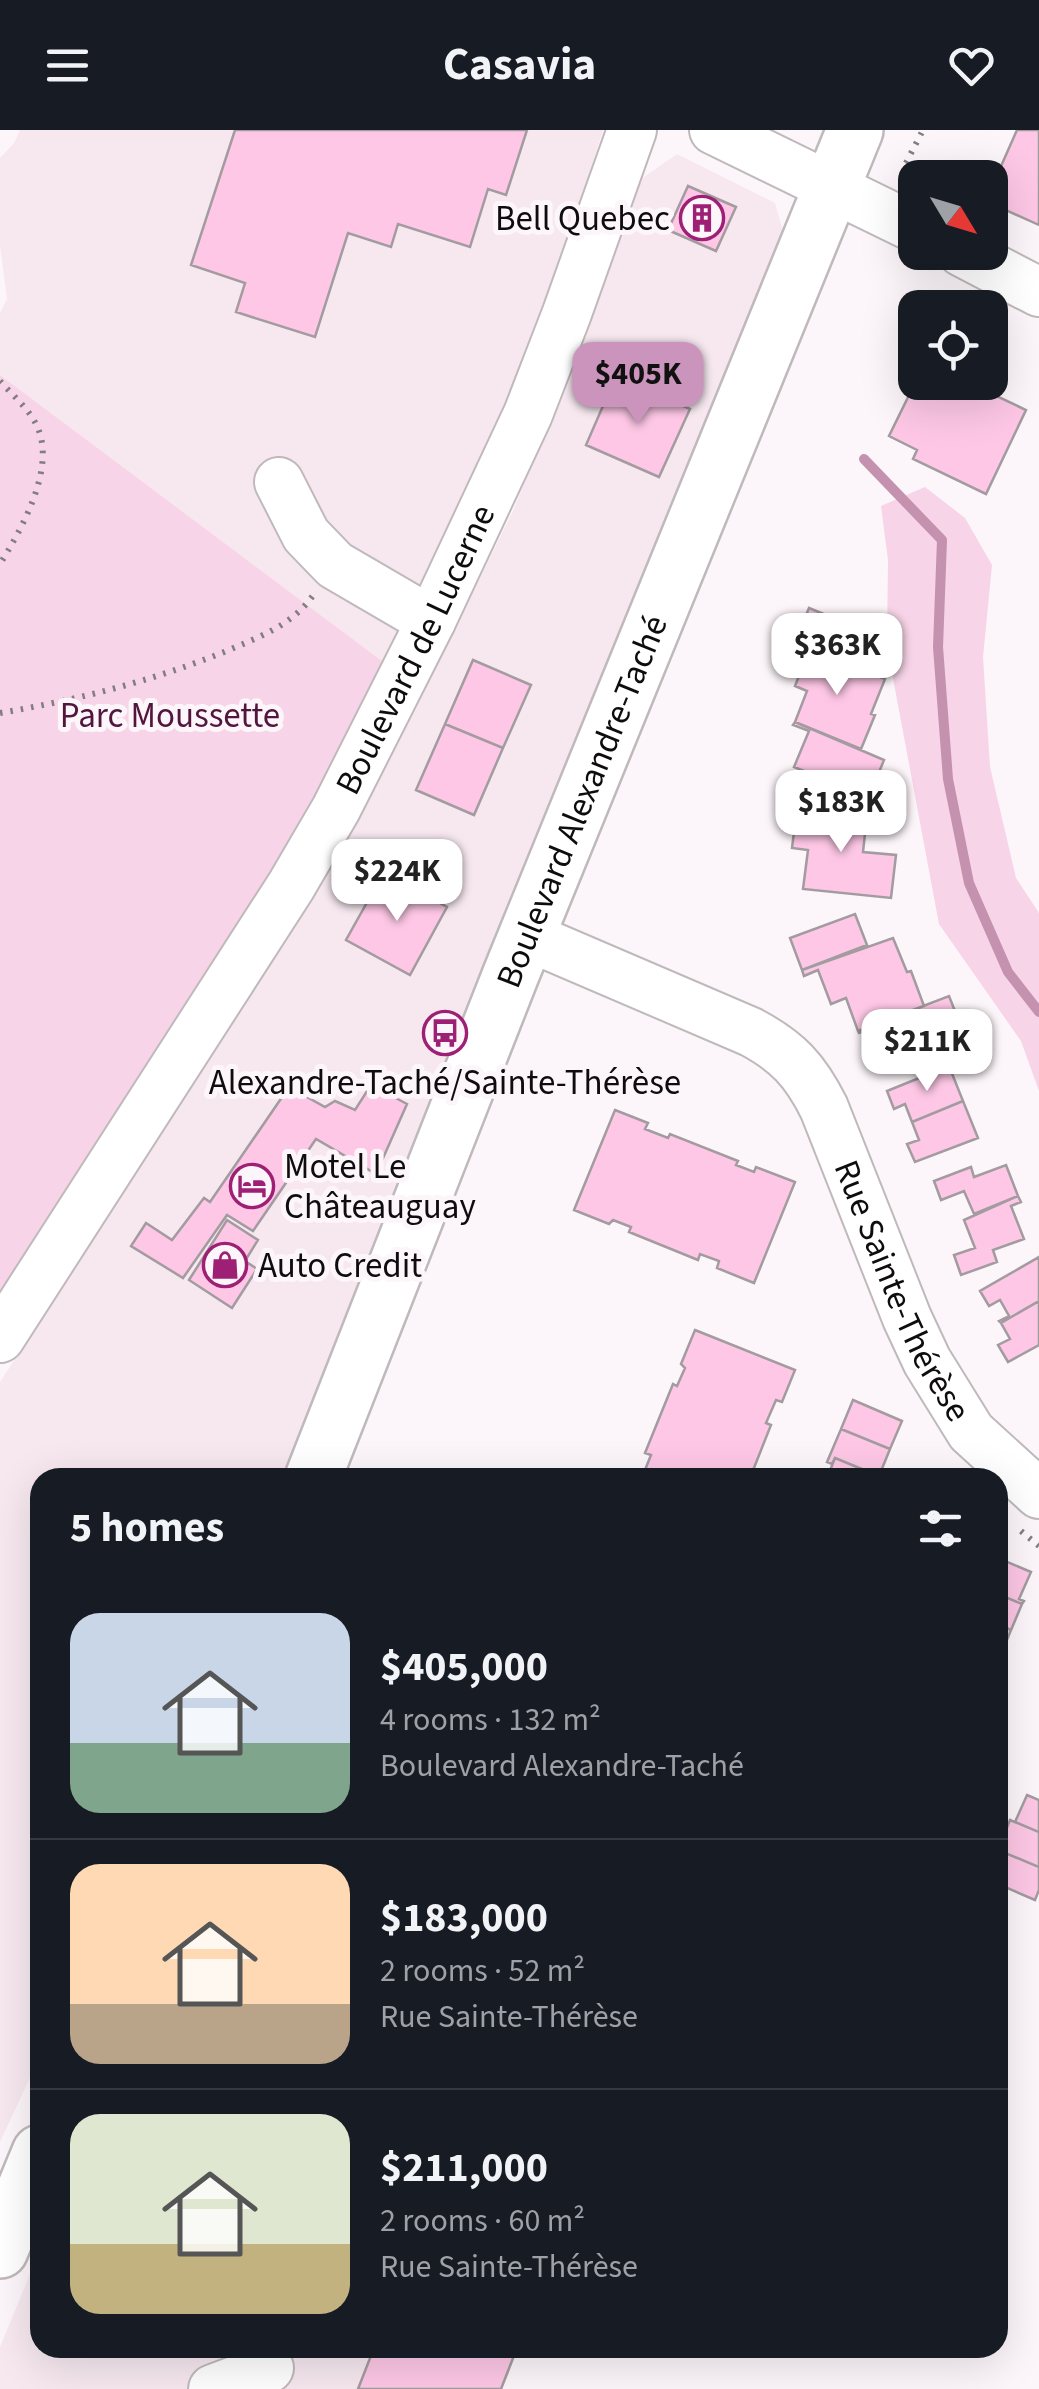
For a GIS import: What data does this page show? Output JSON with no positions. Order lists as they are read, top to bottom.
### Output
{
  "streets": {
    "main road": ["Boulevard Alexandre-Taché"],
    "street": ["Boulevard de Lucerne", "Rue Sainte-Thérèse"]
  },
  "crossings": [
    ["Boulevard Alexandre-Taché", "Rue Sainte-Thérèse"]
  ],
  "parks": ["Parc Moussette"],
  "places": {
    "building": ["Bell Quebec"],
    "bus stop": ["Alexandre-Taché/Sainte-Thérèse"],
    "hotel": ["Motel Le Châteauguay"],
    "shop": ["Auto Credit"]
  },
  "north": "bottom right",
  "page": {
    "header": "Casavia",
    "price": [
      "$405K",
      "$363K",
      "$183K",
      "$224K",
      "$211K"
    ],
    "heading": "5 homes",
    "list": [
      {
        "name": "$405,000",
        "note": "4 rooms · 132 m² · Boulevard Alexandre-Taché"
      },
      {
        "name": "$183,000",
        "note": "2 rooms · 52 m² · Rue Sainte-Thérèse"
      },
      {
        "name": "$211,000",
        "note": "2 rooms · 60 m² · Rue Sainte-Thérèse"
      }
    ]
  }
}
